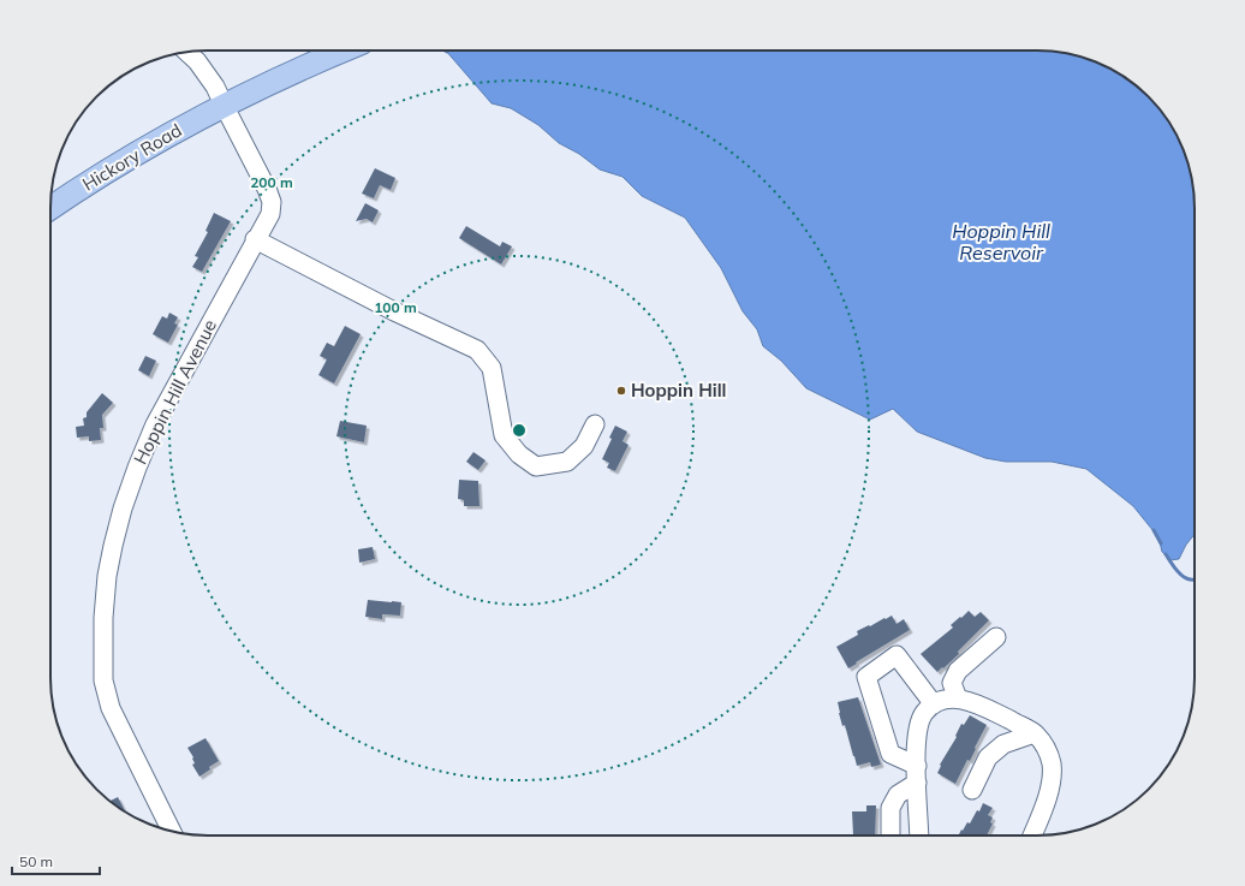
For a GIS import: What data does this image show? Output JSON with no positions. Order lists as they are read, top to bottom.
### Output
{
  "streets": {
    "main road": ["Hickory Road"],
    "street": ["Hoppin Hill Avenue"]
  },
  "crossings": [
    ["Hickory Road", "Hoppin Hill Avenue"]
  ],
  "water": ["Hoppin Hill Reservoir"],
  "places": ["Hoppin Hill"],
  "scale_bar": "50 m",
  "rings": ["200 m", "100 m"]
}
